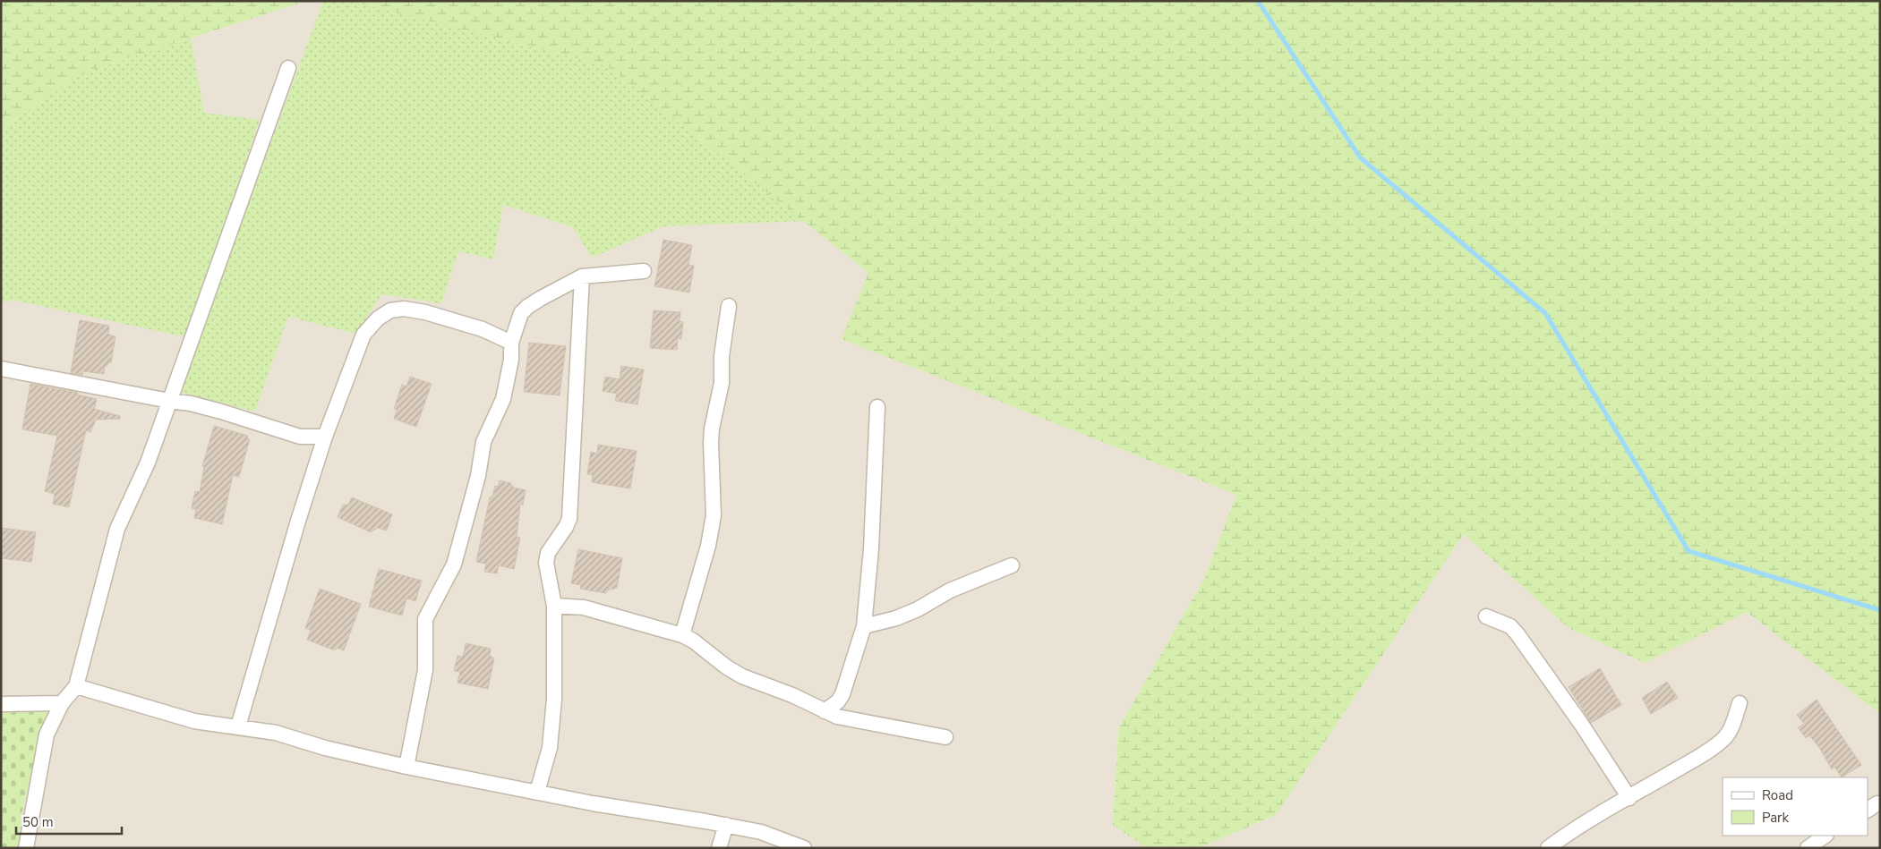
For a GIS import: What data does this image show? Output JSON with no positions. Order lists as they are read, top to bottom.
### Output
{
  "legend": ["Road", "Park"],
  "scale_bar": "50 m"
}
